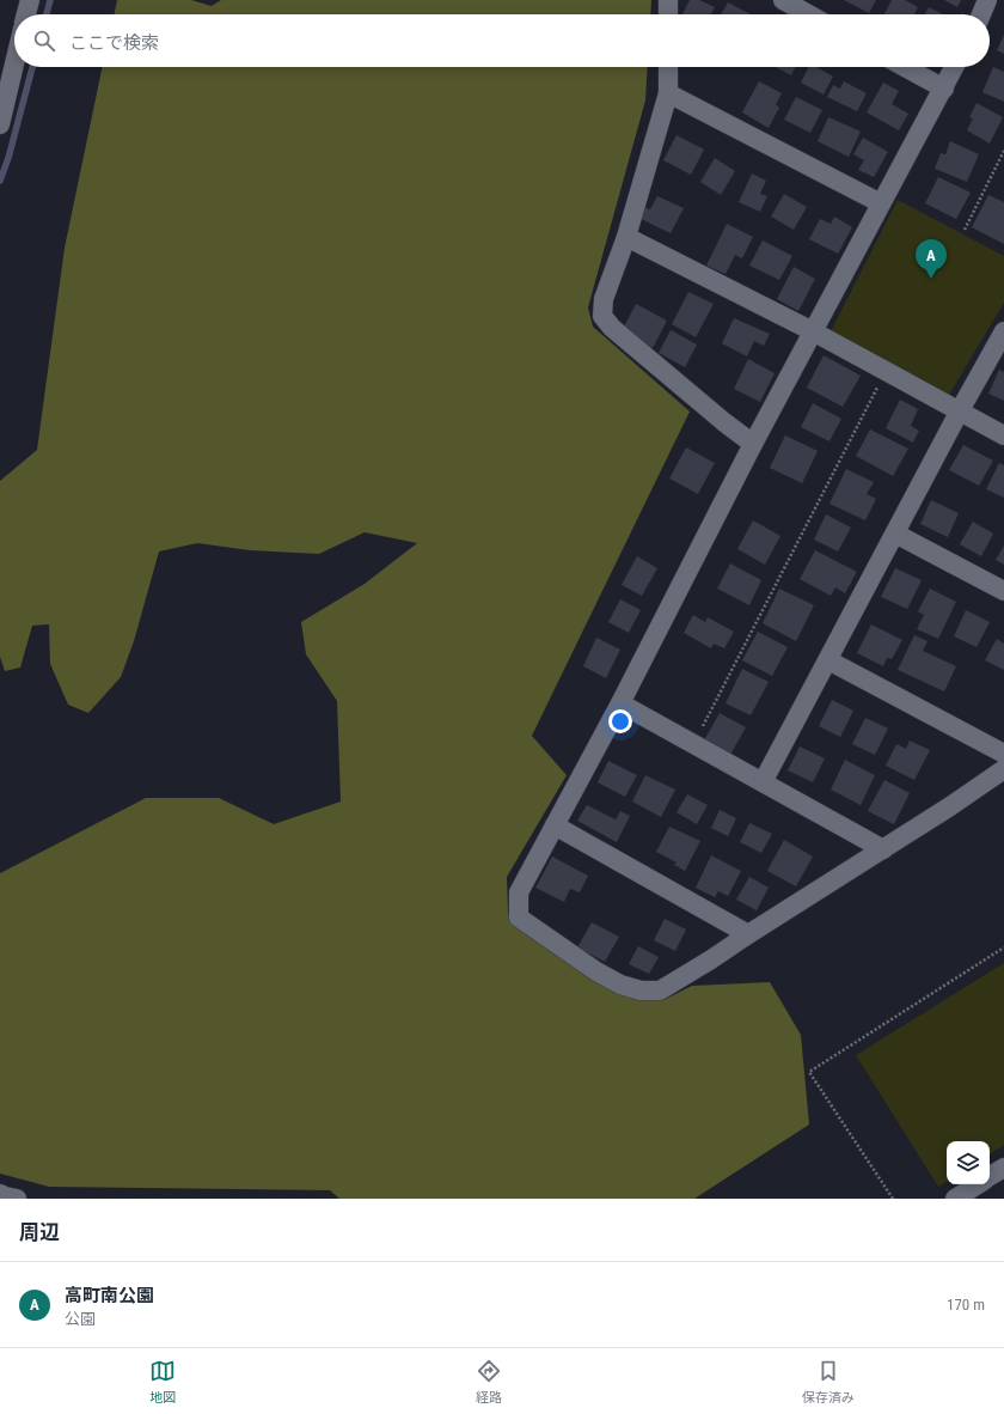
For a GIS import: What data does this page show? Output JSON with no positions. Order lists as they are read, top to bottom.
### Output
{
  "page": {
    "search": "ここで検索",
    "pins": "A",
    "heading": "周辺",
    "list": [
      {
        "mark": "A",
        "name": "高町南公園",
        "note": "公園",
        "value": "170 m"
      }
    ],
    "nav": ["地図", "経路", "保存済み"]
  }
}
